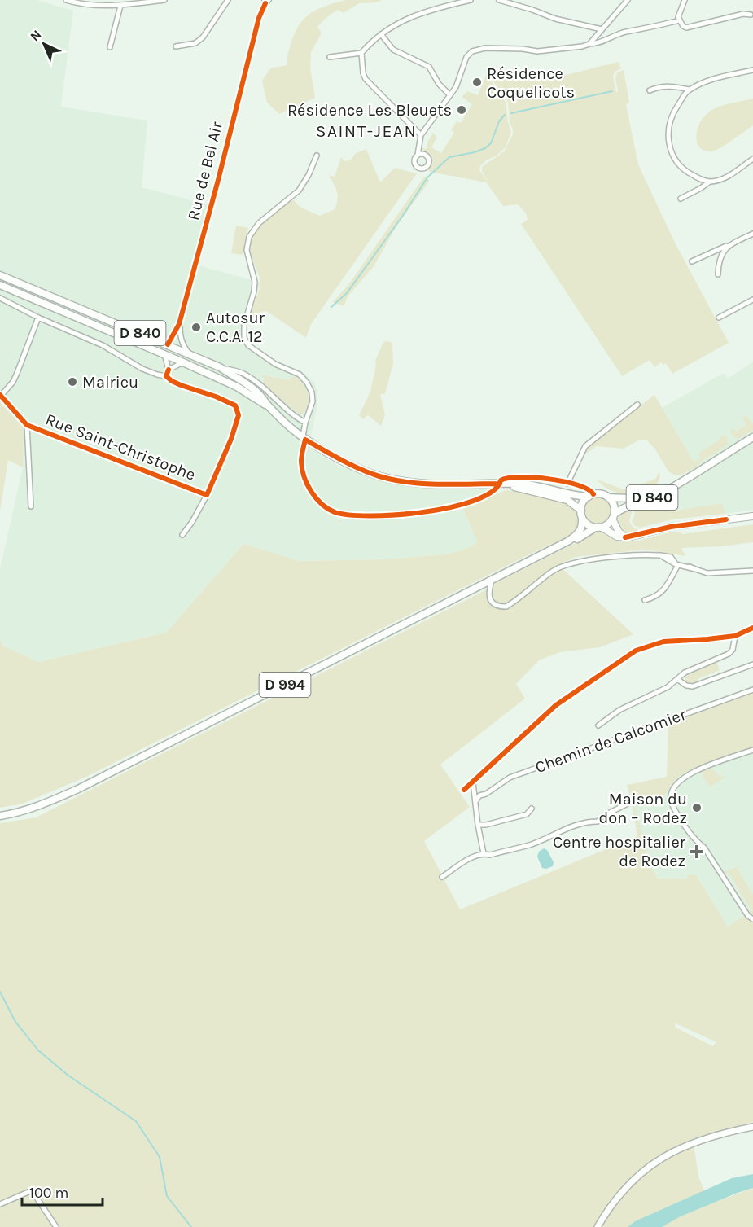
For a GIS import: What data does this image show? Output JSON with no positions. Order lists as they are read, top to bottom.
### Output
{
  "streets": {
    "main road": ["D 840", "D 994"],
    "street": ["Rue de Bel Air", "Rue Saint-Christophe", "Chemin de Calcomier"]
  },
  "crossings": [
    ["Rue de Bel Air", "D 840"],
    ["D 840", "D 994"]
  ],
  "districts": ["SAINT-JEAN"],
  "places": {
    "other": [
      "Résidence Coquelicots",
      "Résidence Les Bleuets",
      "Autosur C.C.A. 12",
      "Malrieu",
      "Maison du don – Rodez"
    ],
    "health": ["Centre hospitalier de Rodez"]
  },
  "scale_bar": "100 m",
  "north": "top left"
}
